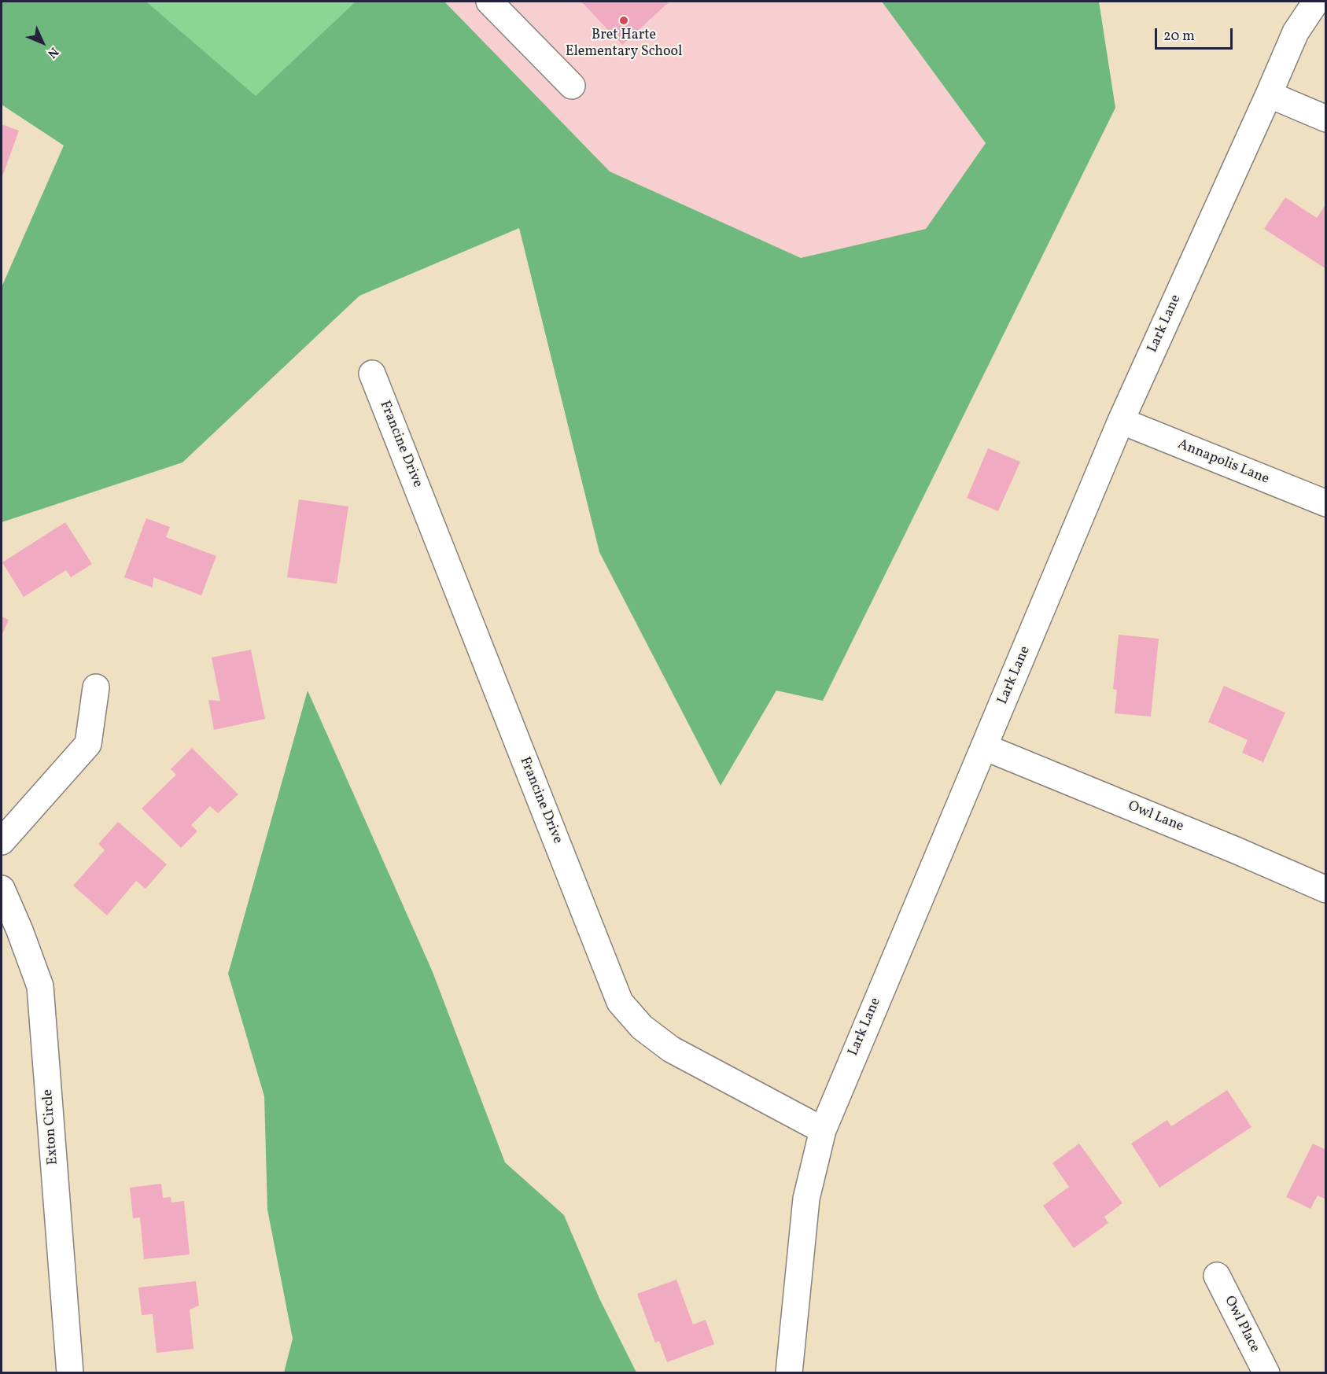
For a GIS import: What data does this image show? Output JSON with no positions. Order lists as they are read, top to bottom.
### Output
{
  "streets": {
    "street": [
      "Lark Lane",
      "Francine Drive",
      "Annapolis Lane",
      "Owl Lane",
      "Exton Circle",
      "Owl Place"
    ]
  },
  "crossings": [
    ["Lark Lane", "Francine Drive"],
    ["Lark Lane", "Annapolis Lane"],
    ["Lark Lane", "Owl Lane"]
  ],
  "places": ["Bret Harte Elementary School"],
  "scale_bar": "20 m",
  "north": "bottom right"
}
